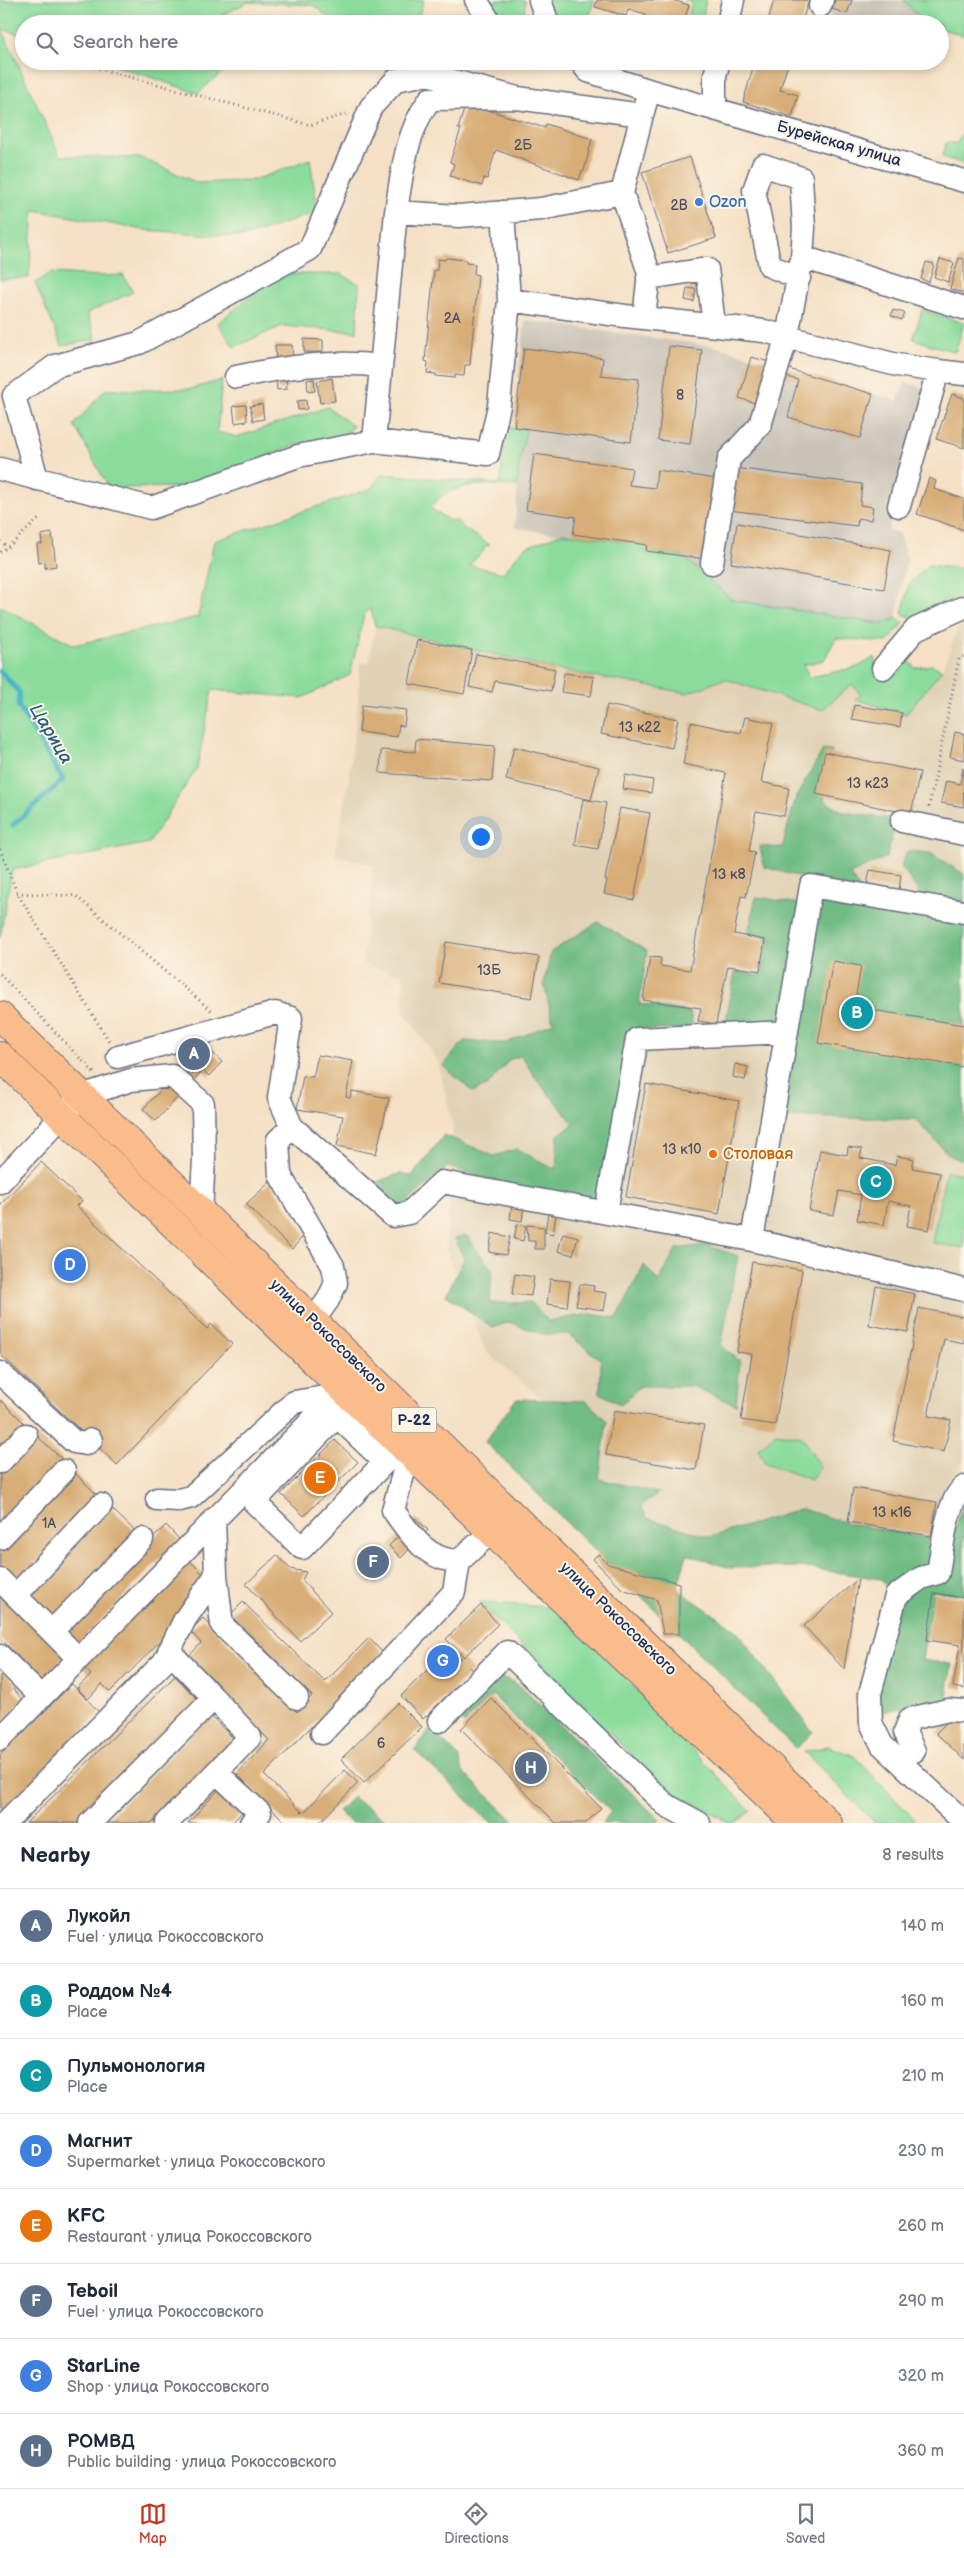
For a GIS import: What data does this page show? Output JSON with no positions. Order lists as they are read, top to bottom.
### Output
{
  "streets": {
    "highway": ["улица Рокоссовского", "Р-22"],
    "street": ["Бурейская улица"]
  },
  "water": ["Царица"],
  "places": ["Ozon", "Столовая"],
  "house_numbers": [
    "2Б",
    "2В",
    "2А",
    "8",
    "13 к22",
    "13 к23",
    "13 к8",
    "13Б",
    "13 к10",
    "13 к16",
    "1А",
    "6"
  ],
  "page": {
    "search": "Search here",
    "pins": [
      "B",
      "A",
      "C",
      "D",
      "E",
      "F",
      "G",
      "H"
    ],
    "heading": ["Nearby", "8 results"],
    "list": [
      {
        "mark": "A",
        "name": "Лукойл",
        "note": "Fuel · улица Рокоссовского",
        "value": "140 m"
      },
      {
        "mark": "B",
        "name": "Роддом №4",
        "note": "Place",
        "value": "160 m"
      },
      {
        "mark": "C",
        "name": "Пульмонология",
        "note": "Place",
        "value": "210 m"
      },
      {
        "mark": "D",
        "name": "Магнит",
        "note": "Supermarket · улица Рокоссовского",
        "value": "230 m"
      },
      {
        "mark": "E",
        "name": "KFC",
        "note": "Restaurant · улица Рокоссовского",
        "value": "260 m"
      },
      {
        "mark": "F",
        "name": "Teboil",
        "note": "Fuel · улица Рокоссовского",
        "value": "290 m"
      },
      {
        "mark": "G",
        "name": "StarLine",
        "note": "Shop · улица Рокоссовского",
        "value": "320 m"
      },
      {
        "mark": "H",
        "name": "РОМВД",
        "note": "Public building · улица Рокоссовского",
        "value": "360 m"
      }
    ],
    "nav": ["Map", "Directions", "Saved"]
  }
}
